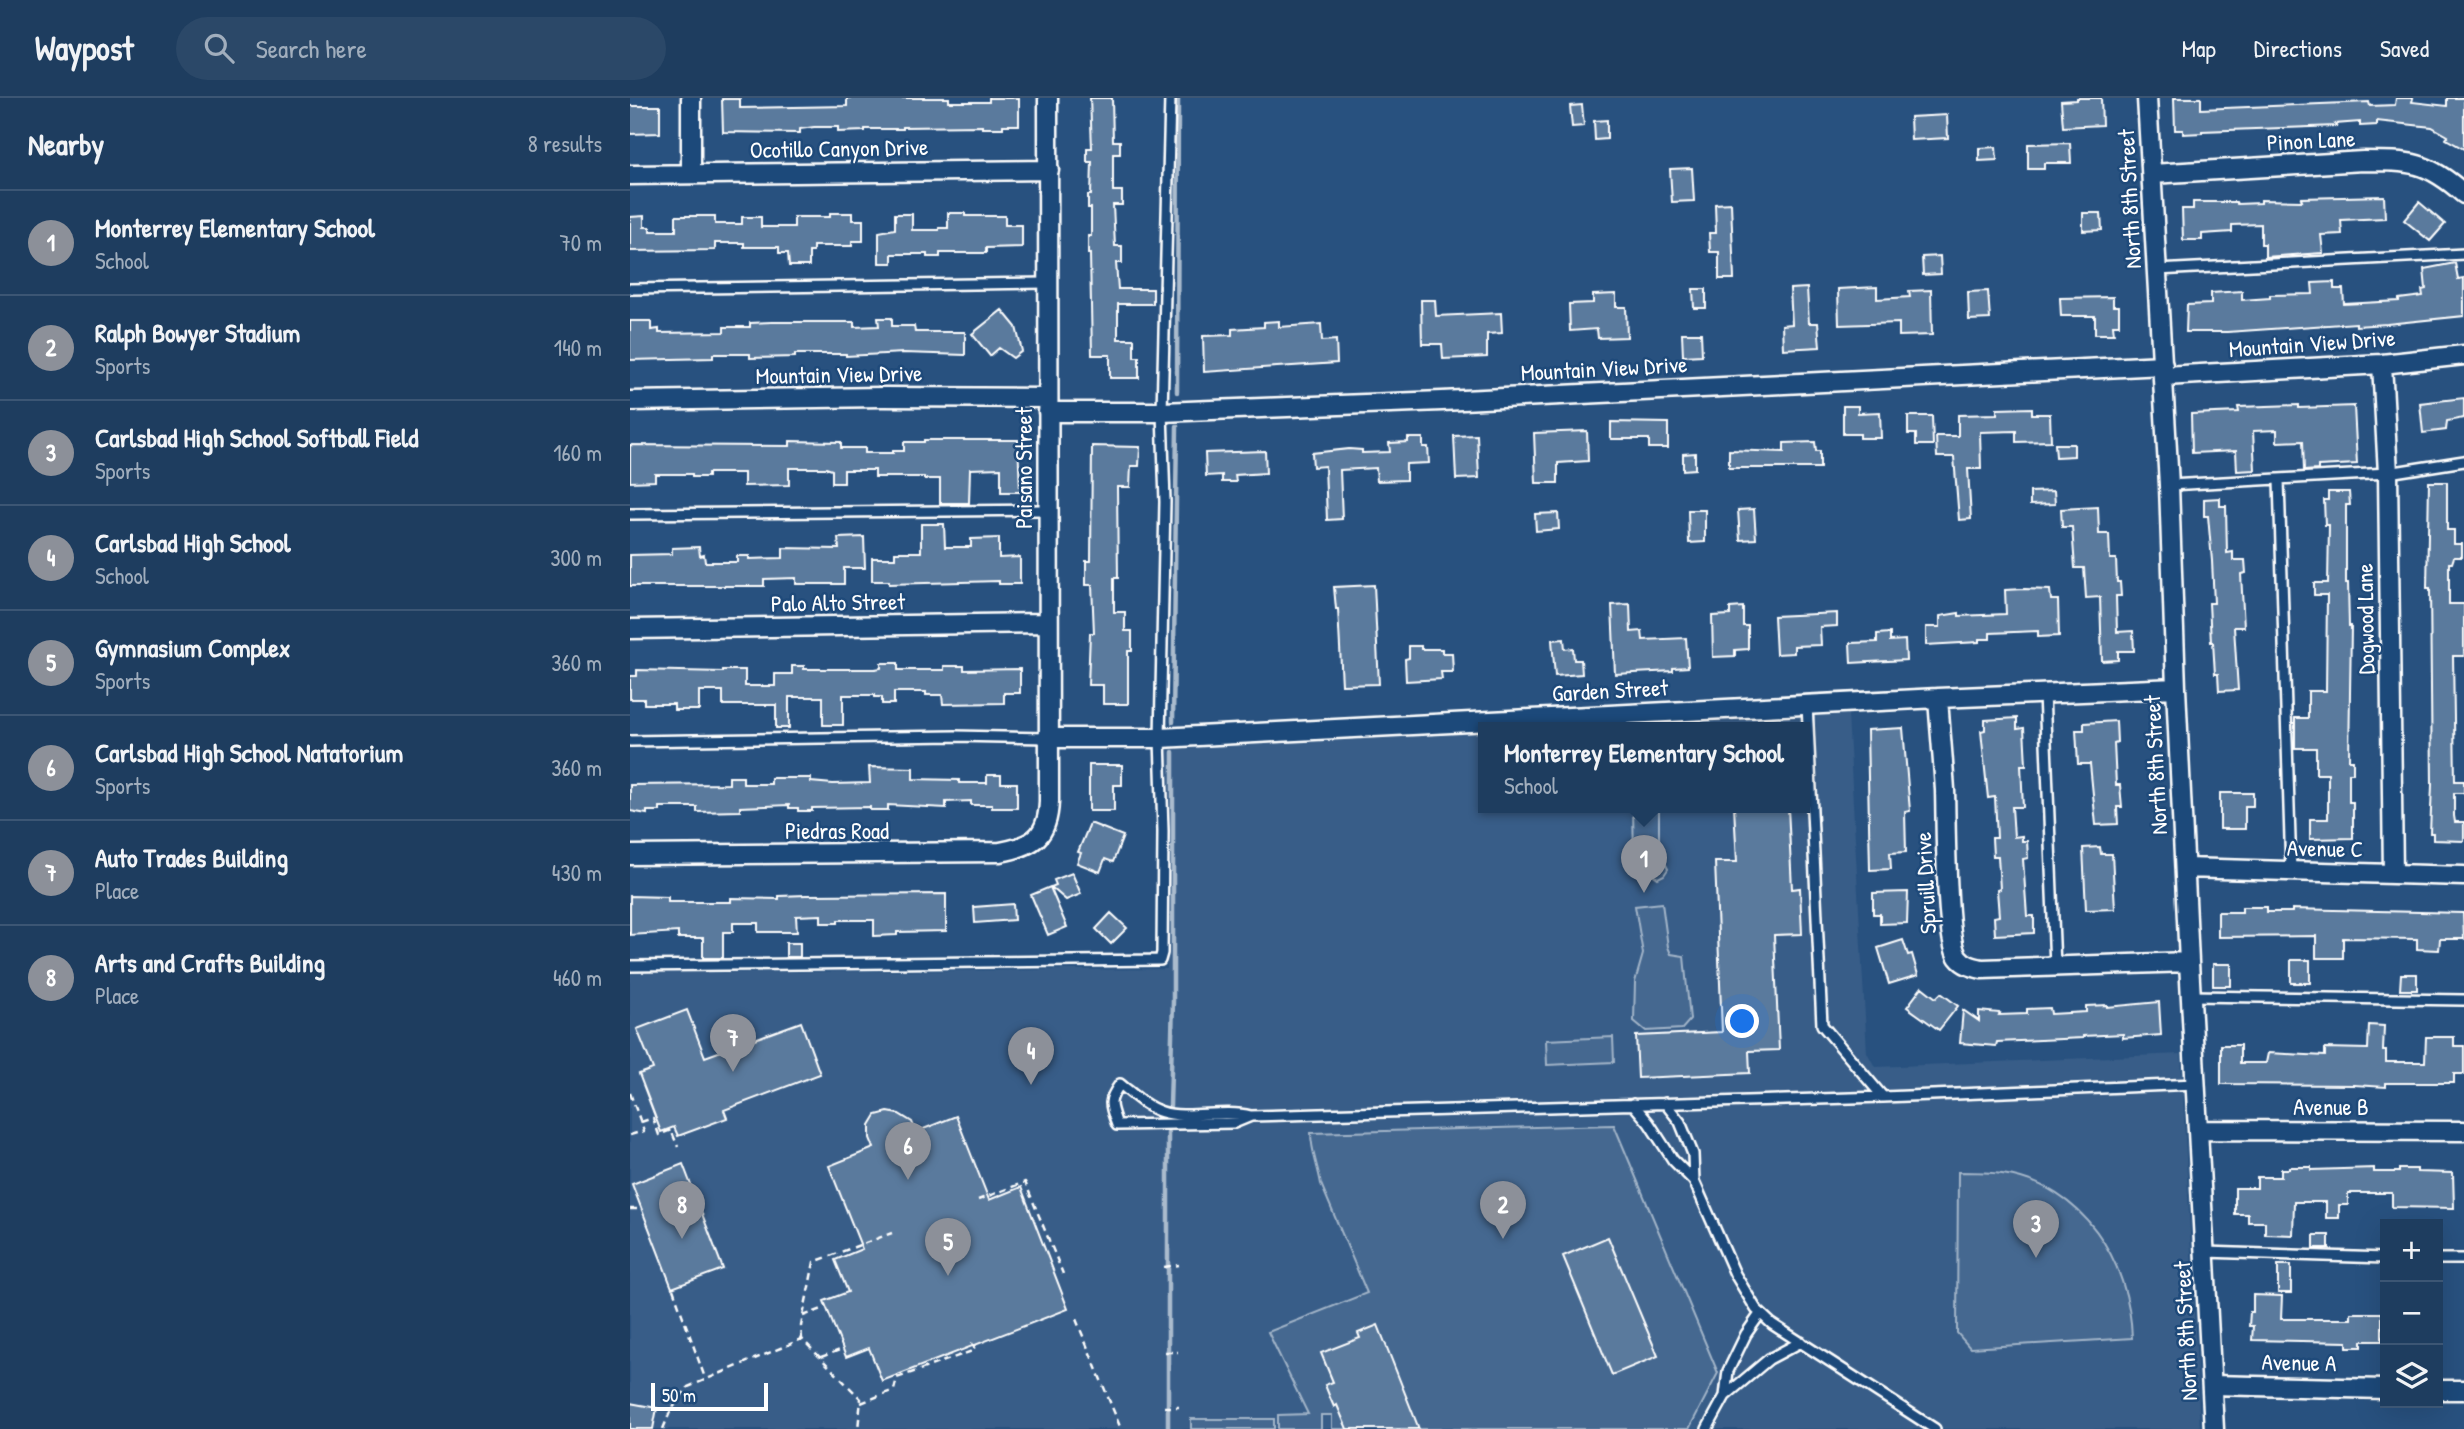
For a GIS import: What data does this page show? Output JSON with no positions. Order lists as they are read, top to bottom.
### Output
{
  "streets": {
    "street": [
      "Pinon Lane",
      "Ocotillo Canyon Drive",
      "North 8th Street",
      "Mountain View Drive",
      "Paisano Street",
      "Palo Alto Street",
      "Dogwood Lane",
      "Garden Street",
      "Piedras Road",
      "Avenue C",
      "Spruill Drive",
      "Avenue B",
      "Avenue A"
    ]
  },
  "crossings": [
    ["Pinon Lane", "North 8th Street"],
    ["Ocotillo Canyon Drive", "Paisano Street"],
    ["North 8th Street", "Mountain View Drive"],
    ["North 8th Street", "Garden Street"],
    ["North 8th Street", "Avenue C"],
    ["North 8th Street", "Spruill Drive"],
    ["North 8th Street", "Avenue B"],
    ["North 8th Street", "Avenue A"],
    ["Mountain View Drive", "Paisano Street"],
    ["Mountain View Drive", "Dogwood Lane"],
    ["Paisano Street", "Palo Alto Street"],
    ["Paisano Street", "Garden Street"],
    ["Paisano Street", "Piedras Road"],
    ["Dogwood Lane", "Avenue C"],
    ["Garden Street", "Spruill Drive"]
  ],
  "scale_bar": "50 m",
  "page": {
    "header": "Waypost",
    "search": "Search here",
    "nav": ["Map", "Directions", "Saved"],
    "heading": ["Nearby", "8 results"],
    "list": [
      {
        "mark": "1",
        "name": "Monterrey Elementary School",
        "note": "School",
        "value": "70 m"
      },
      {
        "mark": "2",
        "name": "Ralph Bowyer Stadium",
        "note": "Sports",
        "value": "140 m"
      },
      {
        "mark": "3",
        "name": "Carlsbad High School Softball Field",
        "note": "Sports",
        "value": "160 m"
      },
      {
        "mark": "4",
        "name": "Carlsbad High School",
        "note": "School",
        "value": "300 m"
      },
      {
        "mark": "5",
        "name": "Gymnasium Complex",
        "note": "Sports",
        "value": "360 m"
      },
      {
        "mark": "6",
        "name": "Carlsbad High School Natatorium",
        "note": "Sports",
        "value": "360 m"
      },
      {
        "mark": "7",
        "name": "Auto Trades Building",
        "note": "Place",
        "value": "430 m"
      },
      {
        "mark": "8",
        "name": "Arts and Crafts Building",
        "note": "Place",
        "value": "460 m"
      }
    ],
    "popup": ["Monterrey Elementary School", "School"],
    "pins": [
      "1",
      "7",
      "4",
      "6",
      "2",
      "8",
      "3",
      "5"
    ],
    "map_buttons": ["+", "−"],
    "scale": "50 m"
  }
}
